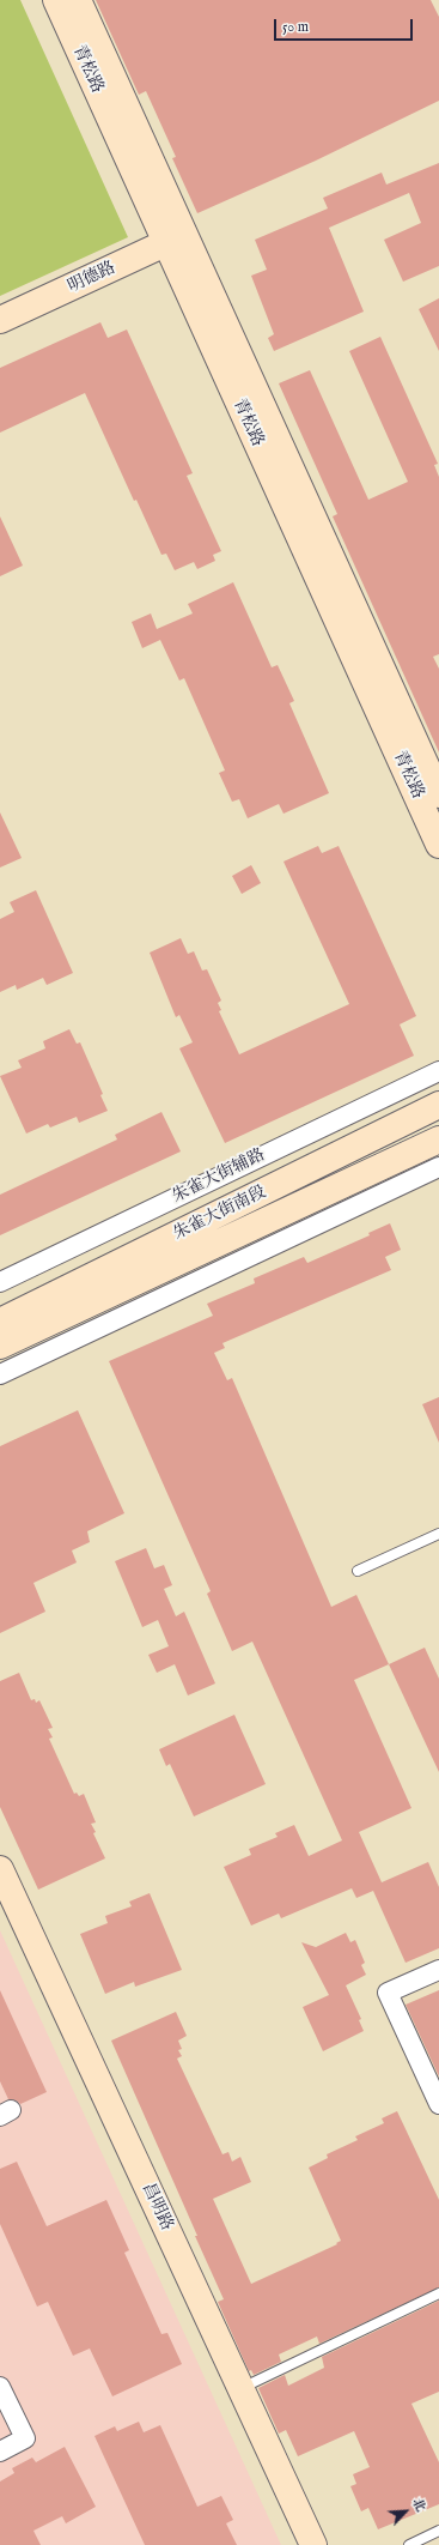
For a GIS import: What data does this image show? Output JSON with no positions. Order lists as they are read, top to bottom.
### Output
{
  "streets": {
    "main road": [
      "青松路",
      "明德路",
      "朱雀大街南段",
      "昌明路"
    ],
    "street": ["朱雀大街辅路"]
  },
  "crossings": [
    ["青松路", "明德路"]
  ],
  "scale_bar": "50 m",
  "north": "top right"
}
